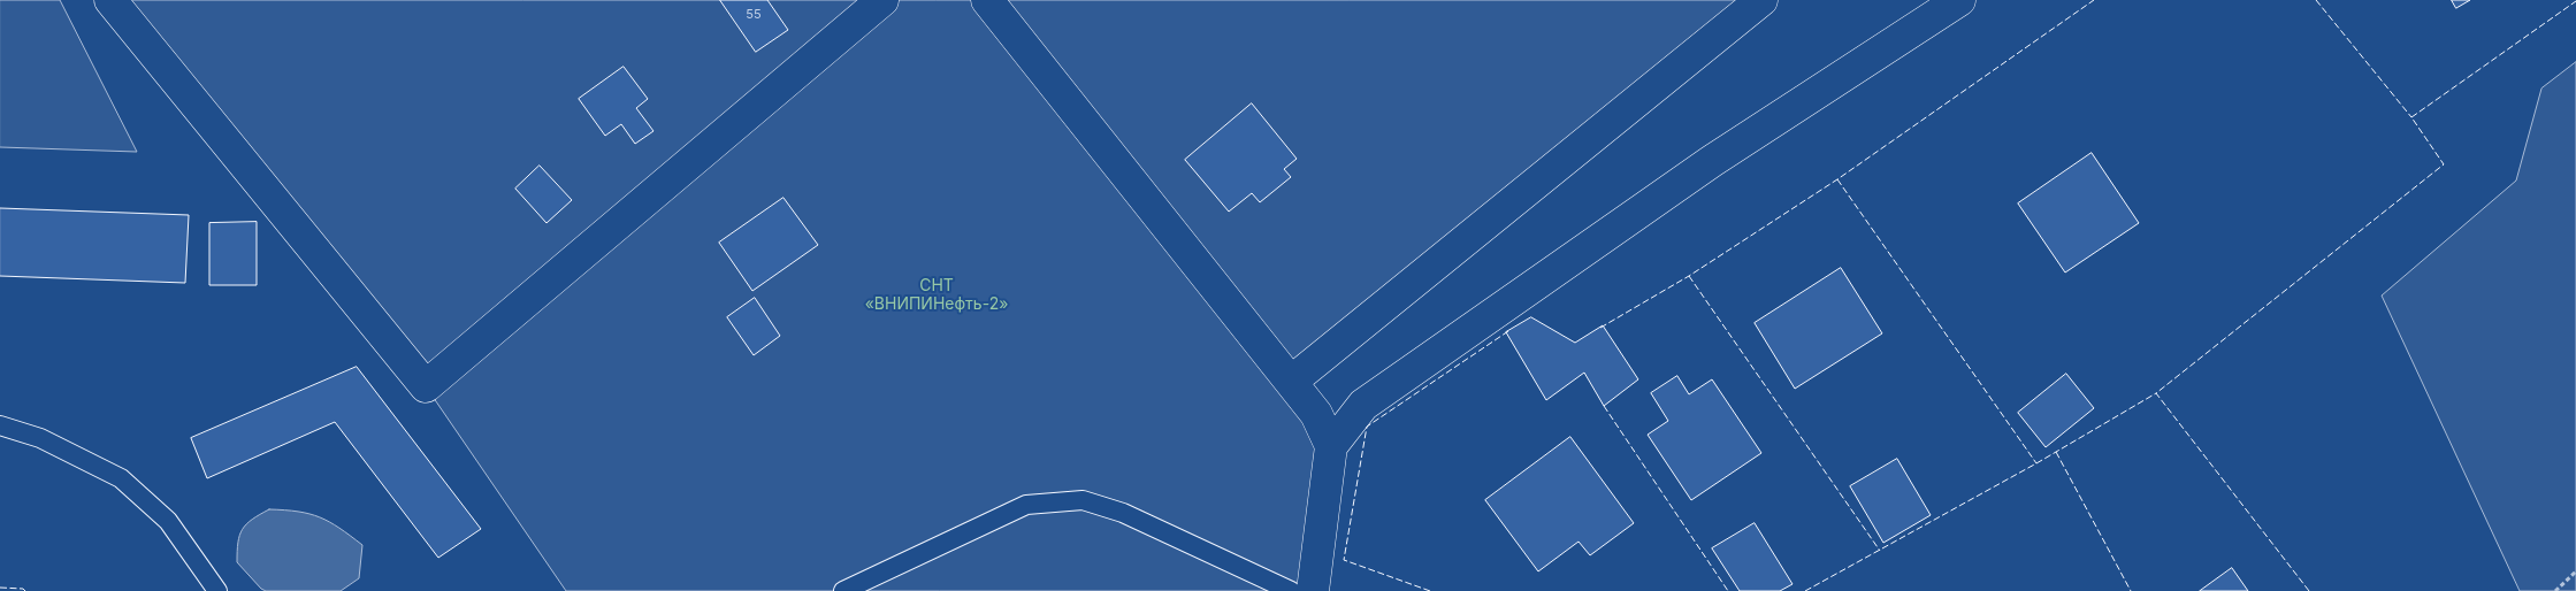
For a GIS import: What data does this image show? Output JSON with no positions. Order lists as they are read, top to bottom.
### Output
{
  "parks": ["СНТ «ВНИПИНефть-2»"],
  "house_numbers": ["55"]
}
